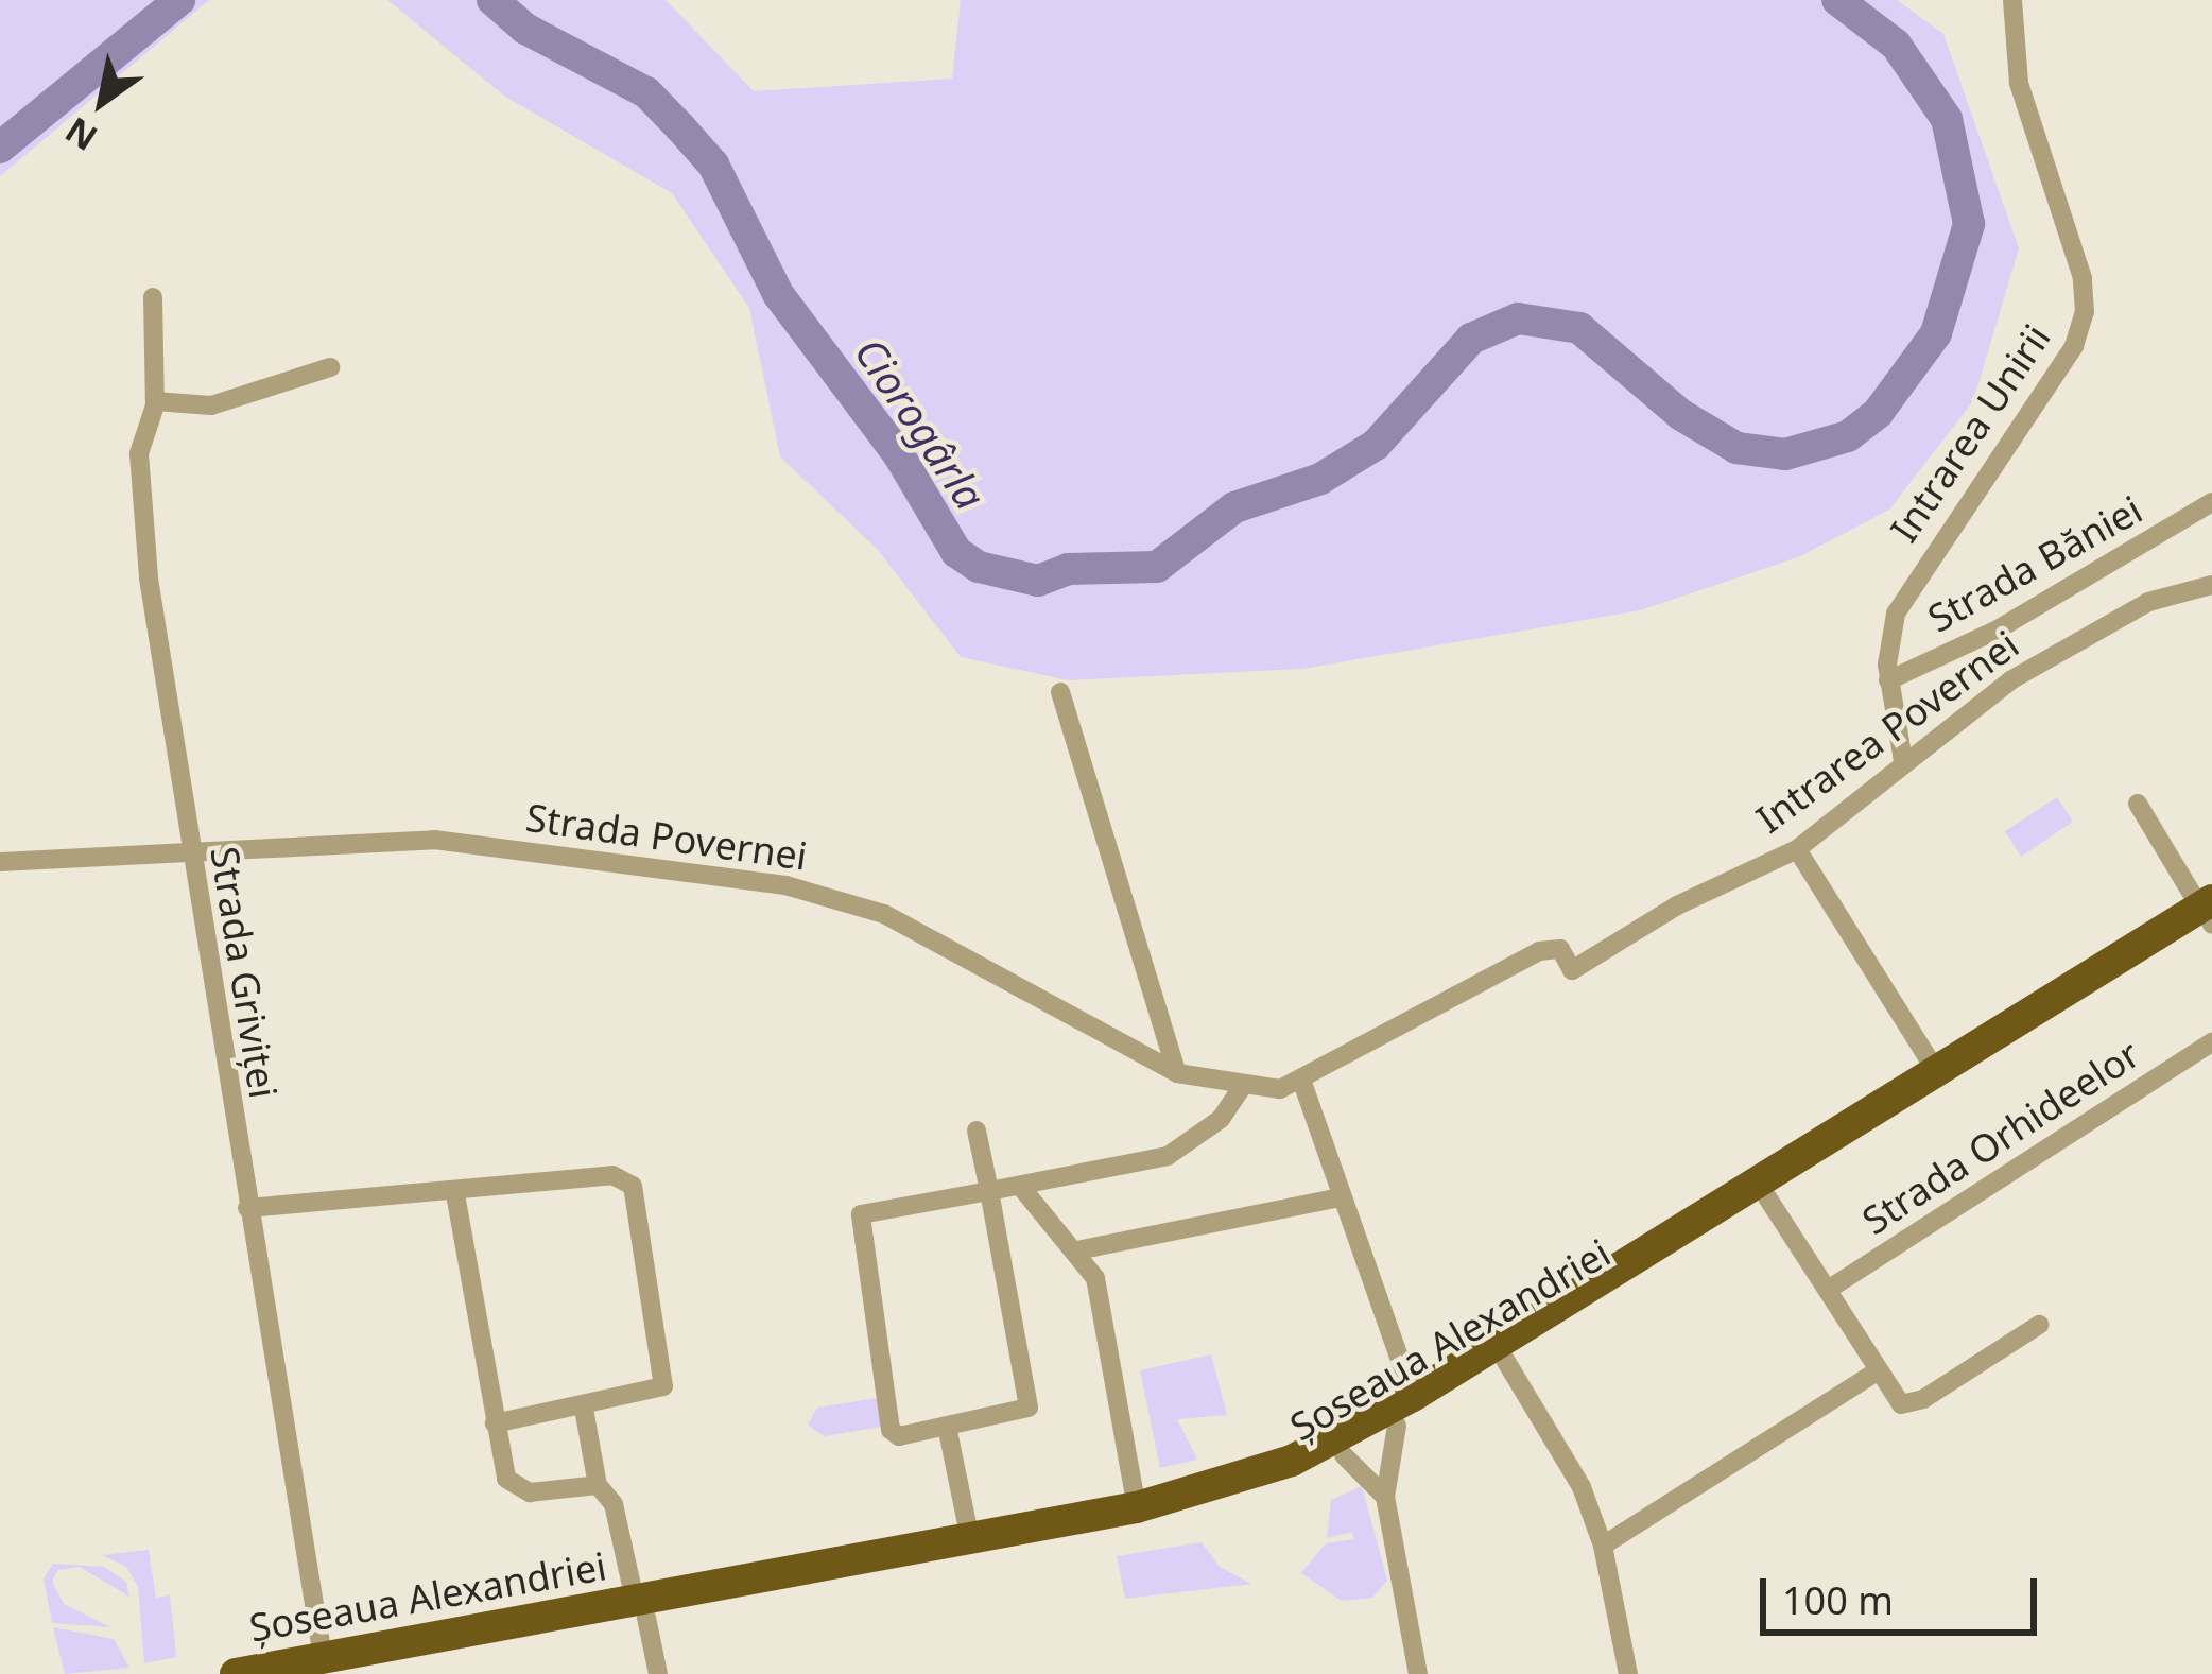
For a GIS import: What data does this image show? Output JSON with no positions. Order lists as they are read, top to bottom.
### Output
{
  "streets": {
    "highway": ["Șoseaua Alexandriei"],
    "street": [
      "Intrarea Unirii",
      "Strada Băniei",
      "Intrarea Povernei",
      "Strada Povernei",
      "Strada Griviței",
      "Strada Orhideelor"
    ]
  },
  "crossings": [
    ["Intrarea Unirii", "Strada Băniei"],
    ["Intrarea Unirii", "Intrarea Povernei"],
    ["Intrarea Povernei", "Strada Povernei"],
    ["Strada Povernei", "Strada Griviței"],
    ["Strada Griviței", "Șoseaua Alexandriei"]
  ],
  "water": ["Ciorogârla"],
  "scale_bar": "100 m",
  "north": "bottom left"
}
